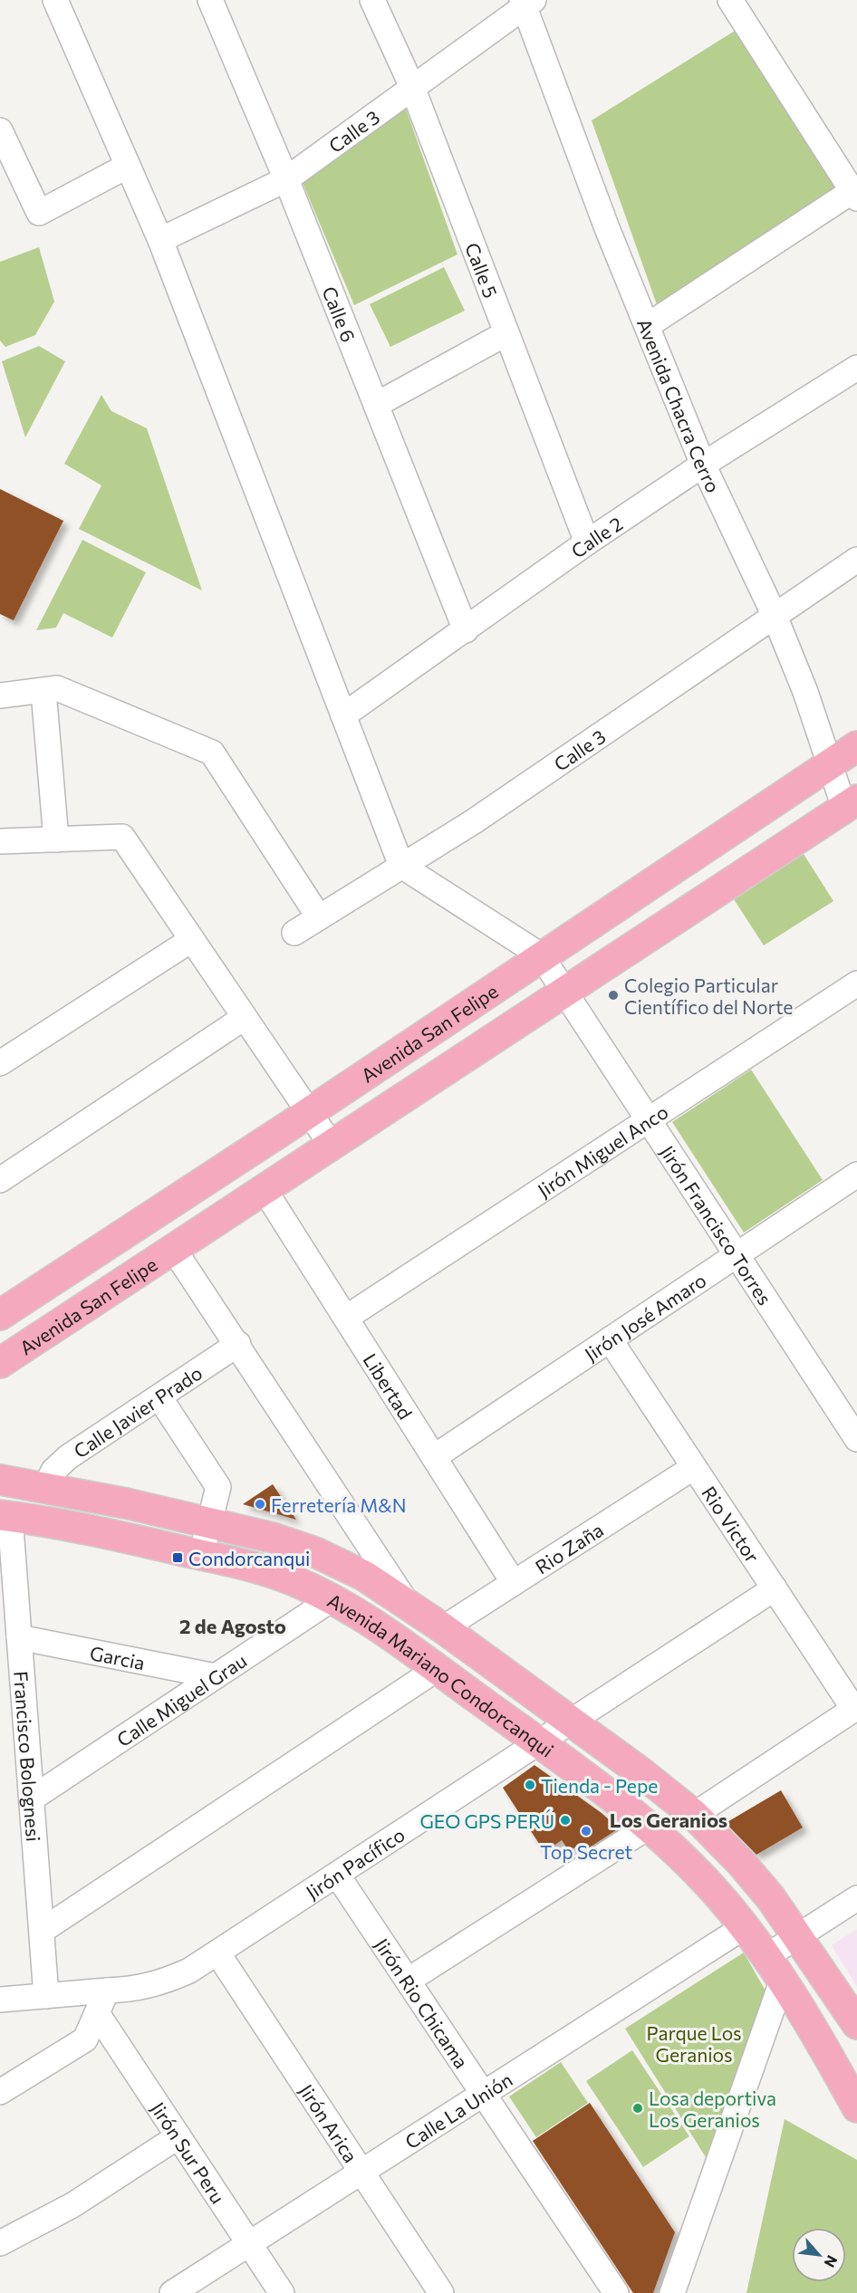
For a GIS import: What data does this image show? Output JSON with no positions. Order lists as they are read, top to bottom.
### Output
{
  "streets": {
    "main road": ["Avenida San Felipe", "Avenida Mariano Condorcanqui"],
    "street": [
      "Calle 3",
      "Calle 5",
      "Calle 6",
      "Avenida Chacra Cerro",
      "Calle 2",
      "Jirón Miguel Anco",
      "Jirón Francisco Torres",
      "Jirón José Amaro",
      "Libertad",
      "Calle Javier Prado",
      "Rio Victor",
      "Rio Zaña",
      "Garcia",
      "Calle Miguel Grau",
      "Francisco Bolognesi",
      "Jirón Pacífico",
      "Jirón Rio Chicama",
      "Calle La Unión",
      "Jirón Arica",
      "Jirón Sur Peru"
    ]
  },
  "crossings": [
    ["Calle 3", "Calle 5"],
    ["Calle 3", "Calle 6"],
    ["Calle 3", "Avenida Chacra Cerro"],
    ["Calle 5", "Calle 2"],
    ["Calle 6", "Calle 2"],
    ["Avenida Chacra Cerro", "Calle 2"],
    ["Avenida Chacra Cerro", "Avenida San Felipe"],
    ["Avenida San Felipe", "Jirón Francisco Torres"],
    ["Avenida San Felipe", "Libertad"],
    ["Jirón Miguel Anco", "Jirón Francisco Torres"],
    ["Jirón Miguel Anco", "Libertad"],
    ["Jirón Francisco Torres", "Jirón José Amaro"],
    ["Jirón José Amaro", "Libertad"],
    ["Jirón José Amaro", "Rio Victor"],
    ["Libertad", "Rio Zaña"],
    ["Calle Javier Prado", "Avenida Mariano Condorcanqui"],
    ["Rio Victor", "Rio Zaña"],
    ["Rio Victor", "Jirón Pacífico"],
    ["Rio Zaña", "Avenida Mariano Condorcanqui"],
    ["Garcia", "Calle Miguel Grau"],
    ["Garcia", "Francisco Bolognesi"],
    ["Avenida Mariano Condorcanqui", "Calle Miguel Grau"],
    ["Avenida Mariano Condorcanqui", "Francisco Bolognesi"],
    ["Avenida Mariano Condorcanqui", "Jirón Pacífico"],
    ["Avenida Mariano Condorcanqui", "Calle La Unión"],
    ["Calle Miguel Grau", "Francisco Bolognesi"],
    ["Francisco Bolognesi", "Jirón Pacífico"],
    ["Jirón Pacífico", "Jirón Rio Chicama"],
    ["Jirón Pacífico", "Jirón Arica"],
    ["Jirón Pacífico", "Jirón Sur Peru"],
    ["Jirón Rio Chicama", "Calle La Unión"],
    ["Calle La Unión", "Jirón Arica"],
    ["Calle La Unión", "Jirón Sur Peru"]
  ],
  "districts": ["2 de Agosto", "Los Geranios"],
  "parks": ["Parque Los Geranios"],
  "places": {
    "other": [
      "Colegio Particular Científico del Norte",
      "Ferretería M&N",
      "Tienda - Pepe",
      "GEO GPS PERÚ",
      "Top Secret",
      "Losa deportiva Los Geranios"
    ],
    "transit": ["Condorcanqui"]
  },
  "north": "bottom right"
}
